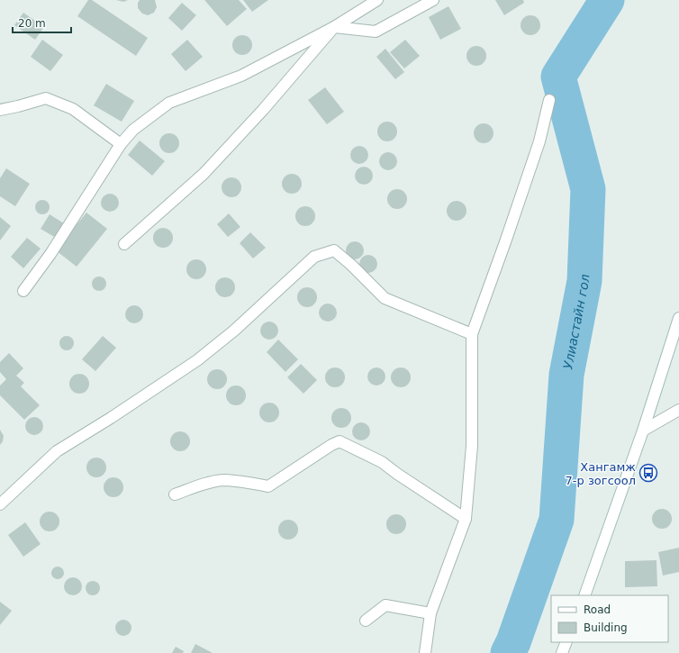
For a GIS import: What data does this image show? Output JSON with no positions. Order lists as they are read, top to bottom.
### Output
{
  "water": ["Улиастайн гол"],
  "places": {
    "bus stop": ["Хангамж 7-р зогсоол"]
  },
  "legend": ["Road", "Building"],
  "scale_bar": "20 m"
}
